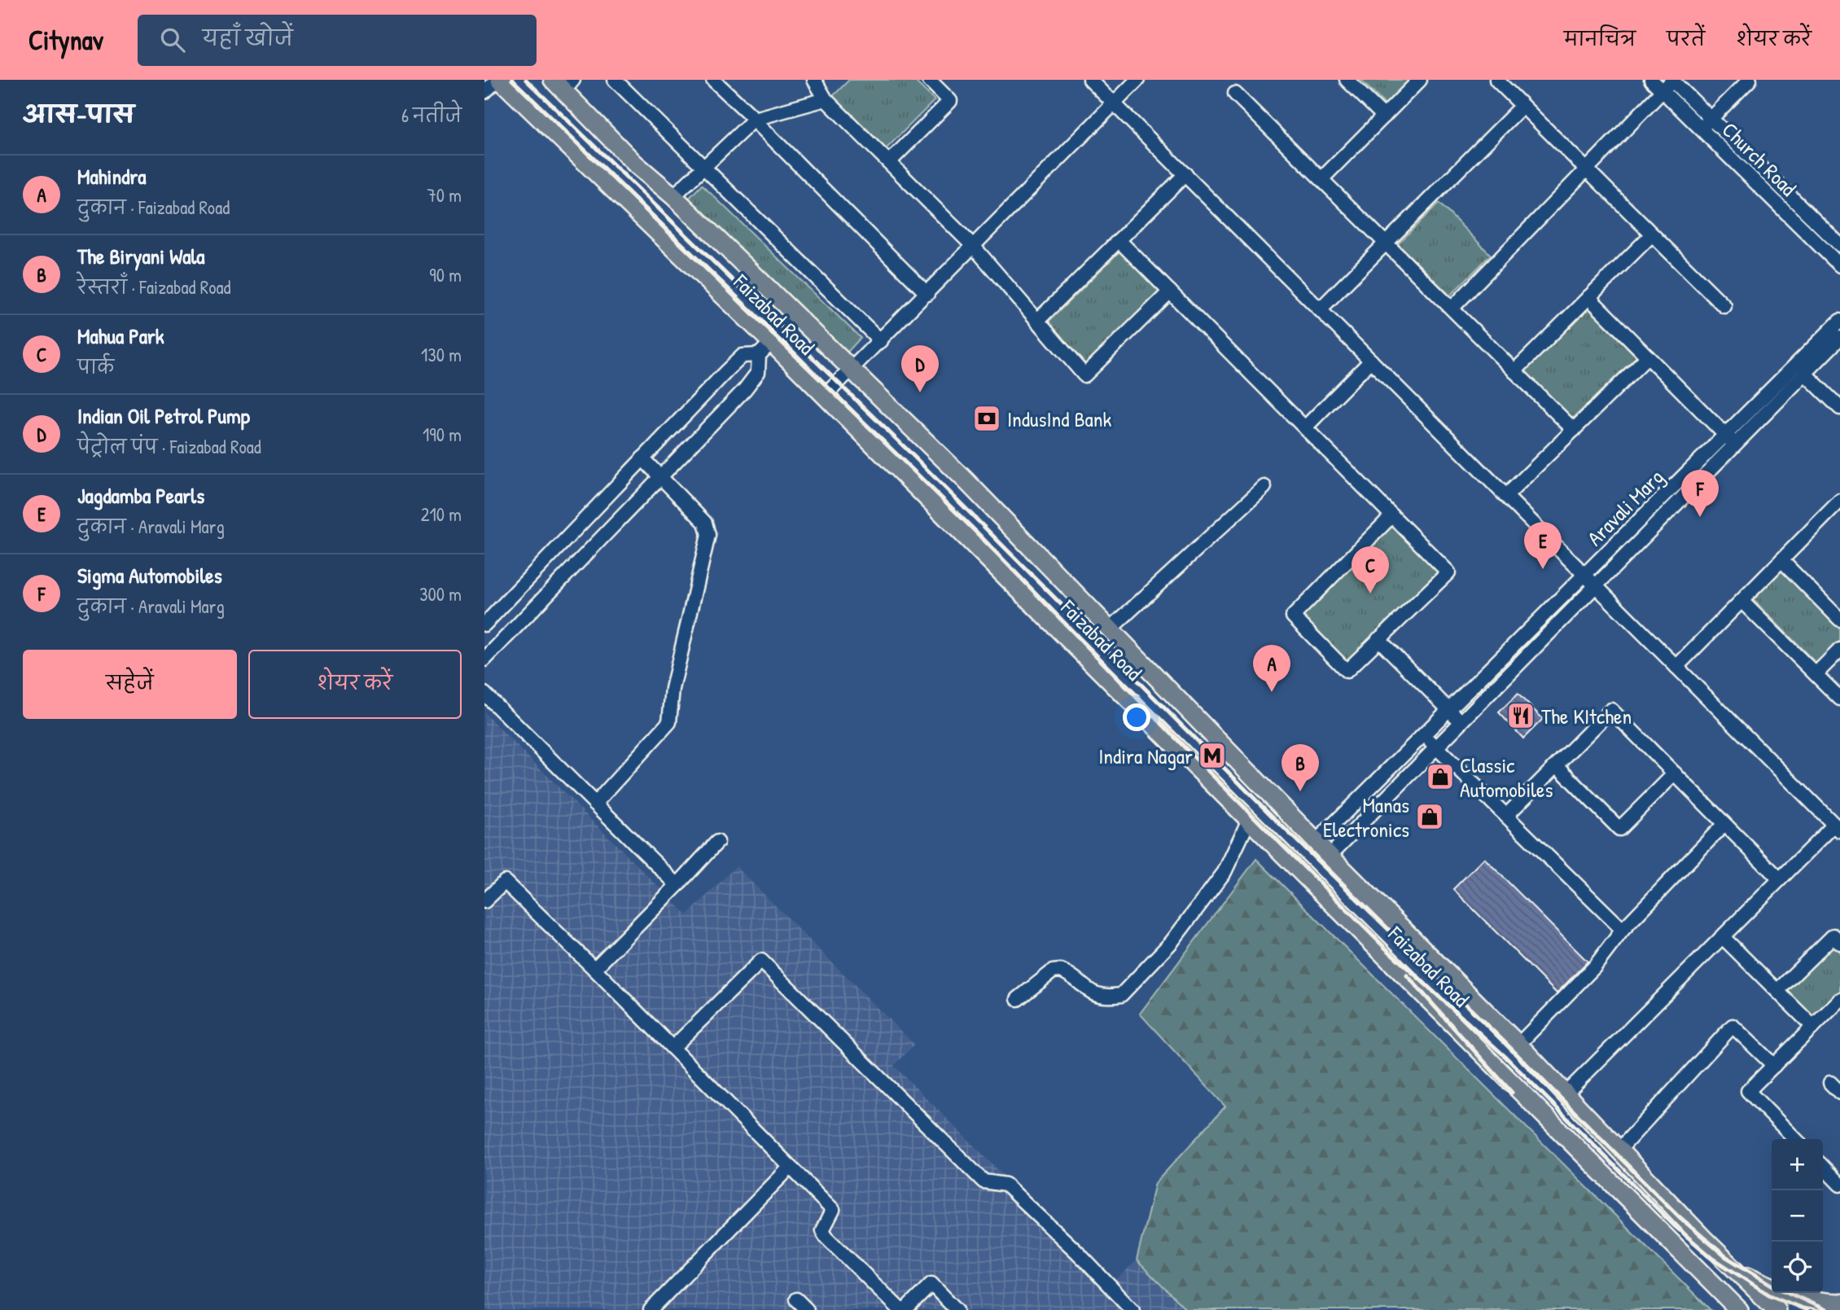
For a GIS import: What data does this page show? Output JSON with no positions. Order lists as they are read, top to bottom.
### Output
{
  "streets": {
    "main road": ["Faizabad Road"],
    "street": ["Church Road", "Aravali Marg"]
  },
  "crossings": [
    ["Faizabad Road", "Aravali Marg"]
  ],
  "places": {
    "bank": ["IndusInd Bank"],
    "restaurant": ["The KItchen"],
    "metro station": ["Indira Nagar"],
    "shop": ["Classic Automobiles", "Manas Electronics"]
  },
  "page": {
    "header": "Citynav",
    "search": "यहाँ खोजें",
    "nav": ["मानचित्र", "परतें", "शेयर करें"],
    "heading": ["आस-पास", "6 नतीजे"],
    "list": [
      {
        "mark": "A",
        "name": "Mahindra",
        "note": "दुकान · Faizabad Road",
        "value": "70 m"
      },
      {
        "mark": "B",
        "name": "The Biryani Wala",
        "note": "रेस्तराँ · Faizabad Road",
        "value": "90 m"
      },
      {
        "mark": "C",
        "name": "Mahua Park",
        "note": "पार्क",
        "value": "130 m"
      },
      {
        "mark": "D",
        "name": "Indian Oil Petrol Pump",
        "note": "पेट्रोल पंप · Faizabad Road",
        "value": "190 m"
      },
      {
        "mark": "E",
        "name": "Jagdamba Pearls",
        "note": "दुकान · Aravali Marg",
        "value": "210 m"
      },
      {
        "mark": "F",
        "name": "Sigma Automobiles",
        "note": "दुकान · Aravali Marg",
        "value": "300 m"
      }
    ],
    "pins": [
      "D",
      "F",
      "E",
      "C",
      "A",
      "B"
    ],
    "buttons": ["सहेजें", "शेयर करें"],
    "map_buttons": ["+", "−"]
  }
}
